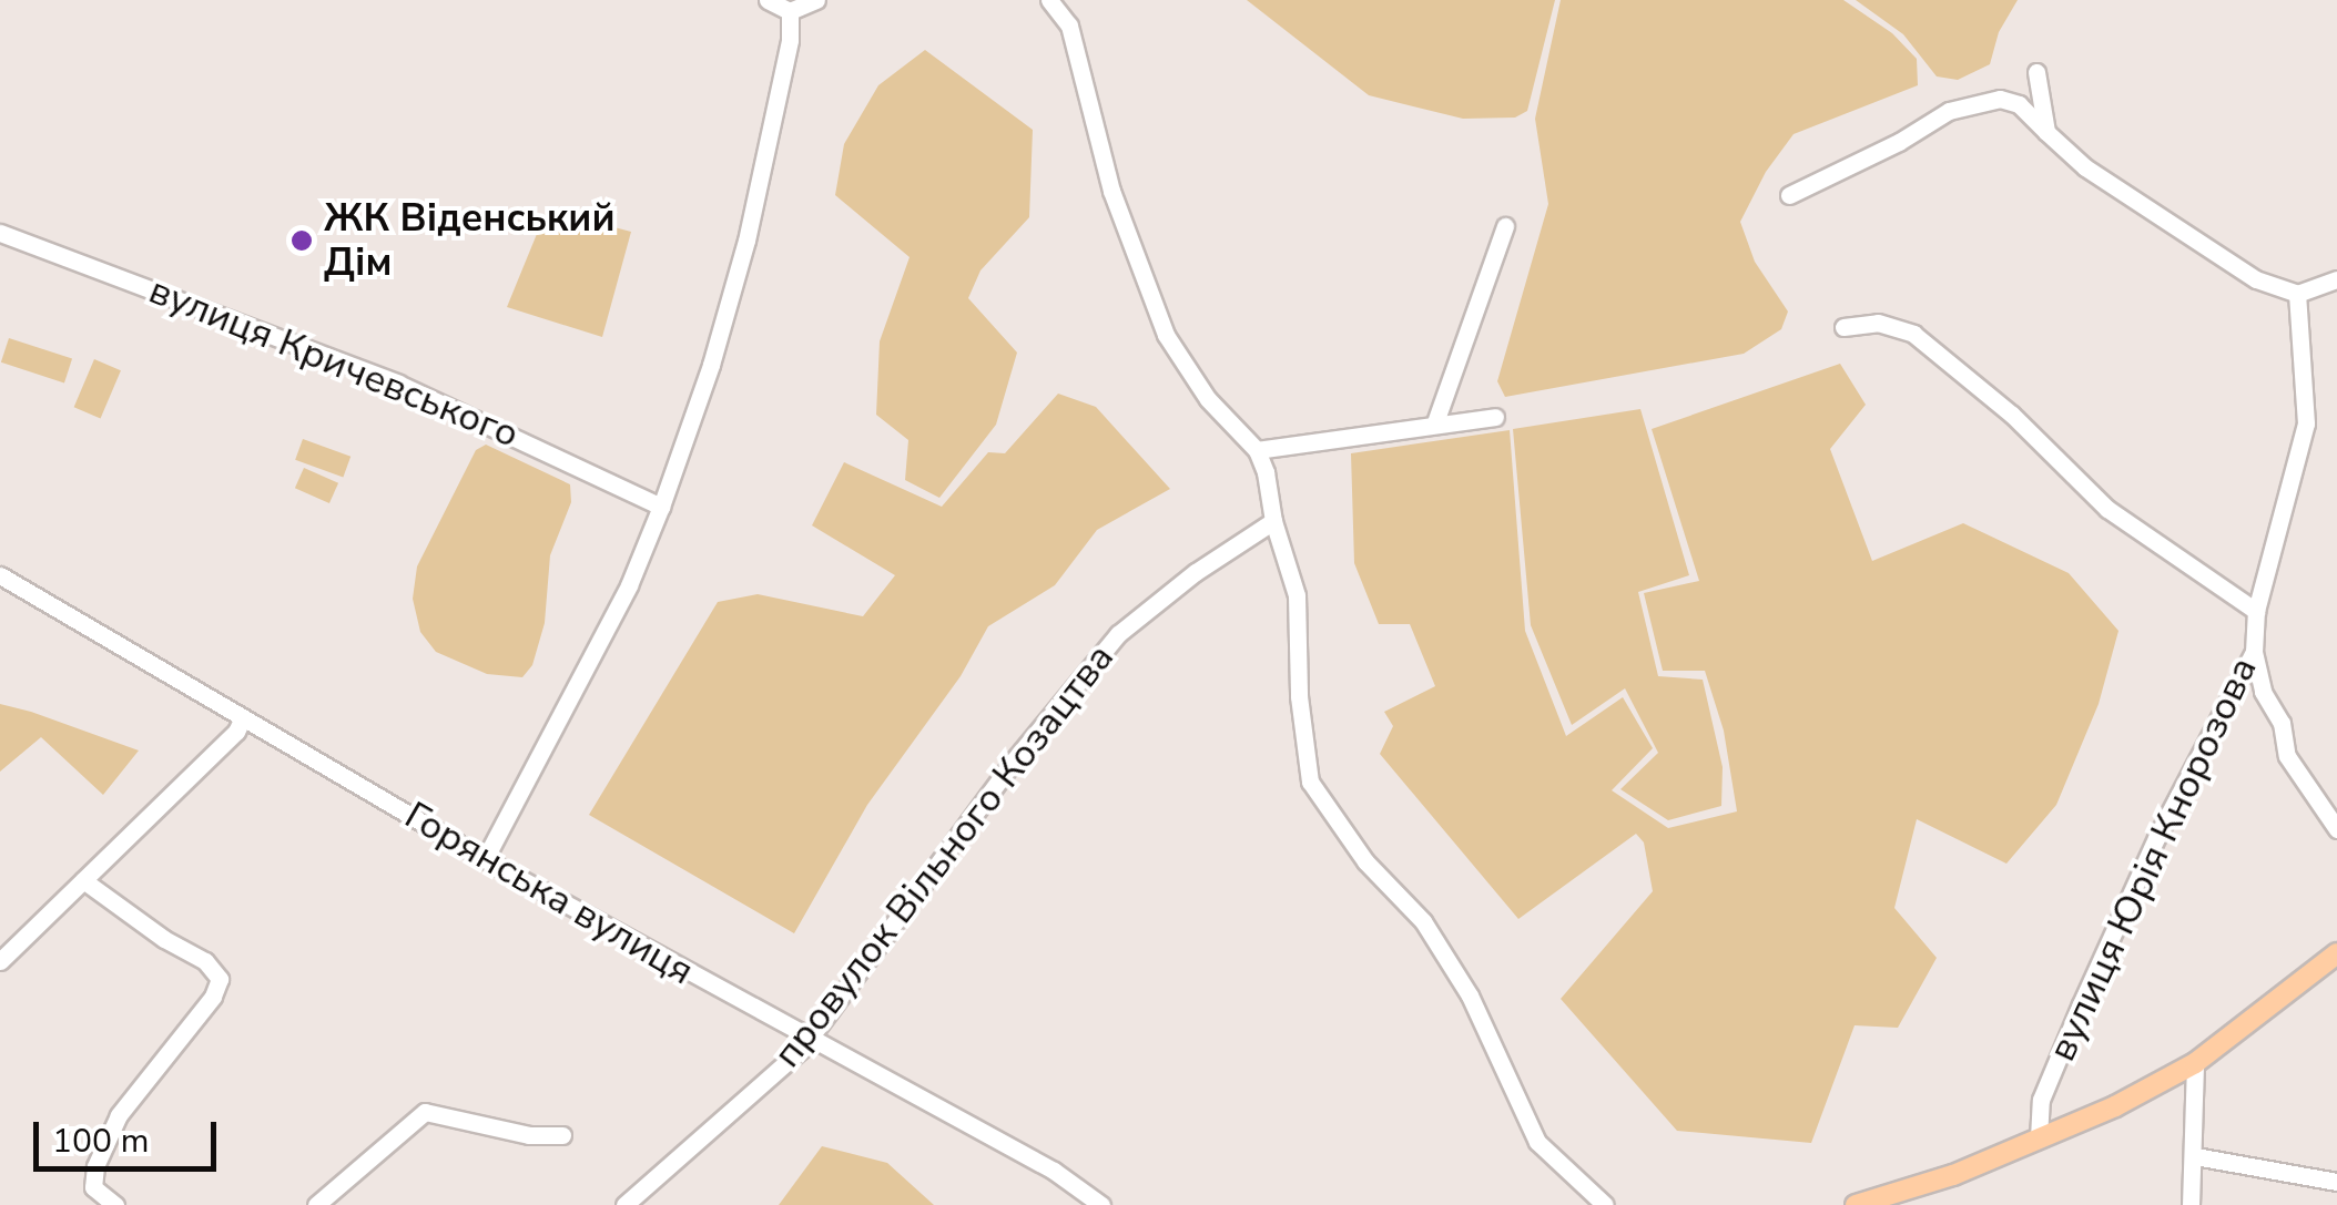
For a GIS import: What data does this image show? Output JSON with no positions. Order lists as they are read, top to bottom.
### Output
{
  "streets": {
    "street": [
      "вулиця Кричевського",
      "провулок Вільного Козацтва",
      "вулиця Юрія Кнорозова",
      "Горянська вулиця"
    ]
  },
  "crossings": [
    ["провулок Вільного Козацтва", "Горянська вулиця"]
  ],
  "places": ["ЖК Віденський Дім"],
  "scale_bar": "100 m"
}
